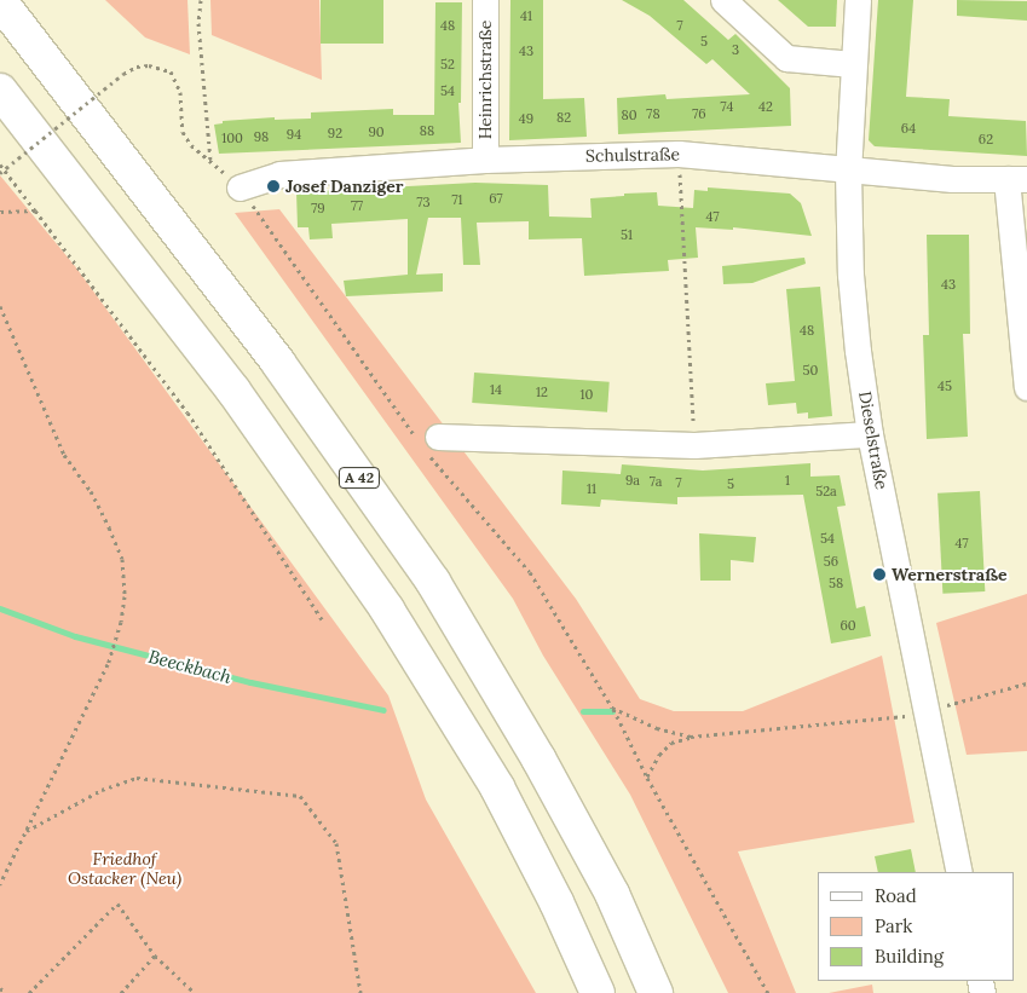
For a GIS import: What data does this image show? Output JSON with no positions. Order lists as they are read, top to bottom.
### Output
{
  "streets": {
    "highway": ["A 42"],
    "street": ["Heinrichstraße", "Schulstraße", "Dieselstraße"]
  },
  "crossings": [
    ["Heinrichstraße", "Schulstraße"],
    ["Schulstraße", "Dieselstraße"]
  ],
  "water": ["Beeckbach"],
  "parks": ["Friedhof Ostacker (Neu)"],
  "places": ["Josef Danziger", "Wernerstraße"],
  "house_numbers": [
    "41",
    "48",
    "7",
    "5",
    "3",
    "43",
    "52",
    "54",
    "74",
    "42",
    "78",
    "76",
    "80",
    "82",
    "49",
    "64",
    "88",
    "90",
    "92",
    "94",
    "98",
    "100",
    "62",
    "67",
    "71",
    "73",
    "77",
    "79",
    "47",
    "51",
    "43",
    "48",
    "50",
    "45",
    "14",
    "12",
    "10",
    "9a",
    "1",
    "7a",
    "7",
    "5",
    "11",
    "52a",
    "54",
    "47",
    "56",
    "58",
    "60"
  ],
  "legend": ["Road", "Park", "Building"]
}
